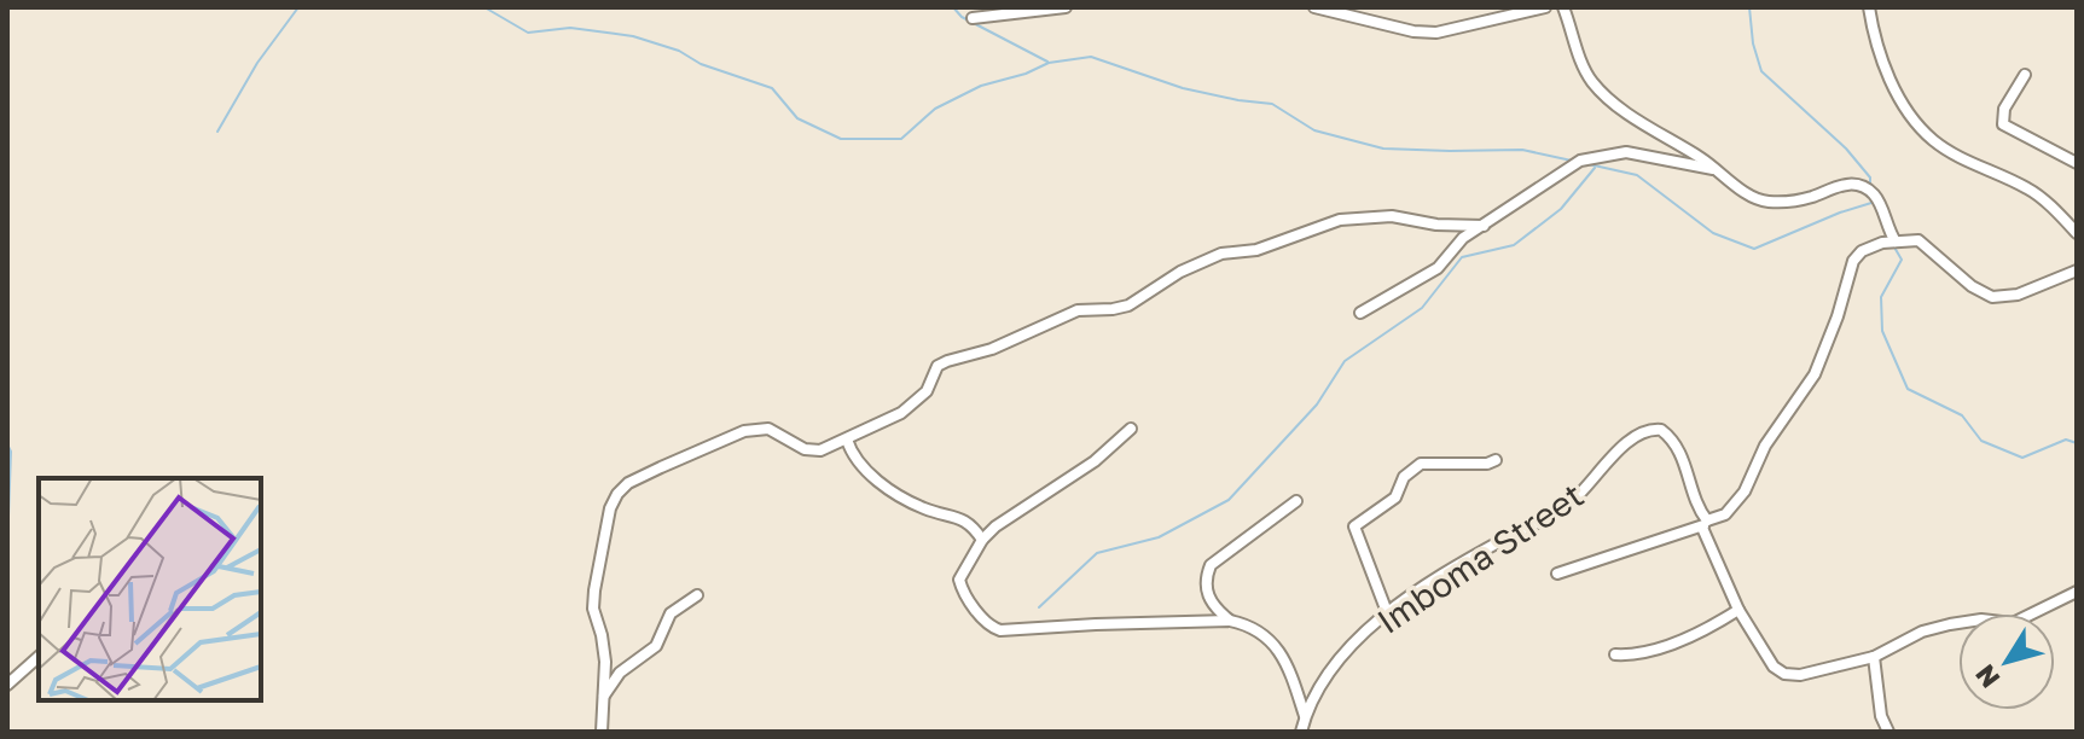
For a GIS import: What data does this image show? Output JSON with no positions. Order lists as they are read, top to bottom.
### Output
{
  "streets": {
    "street": ["Imboma Street"]
  },
  "north": "bottom left"
}
